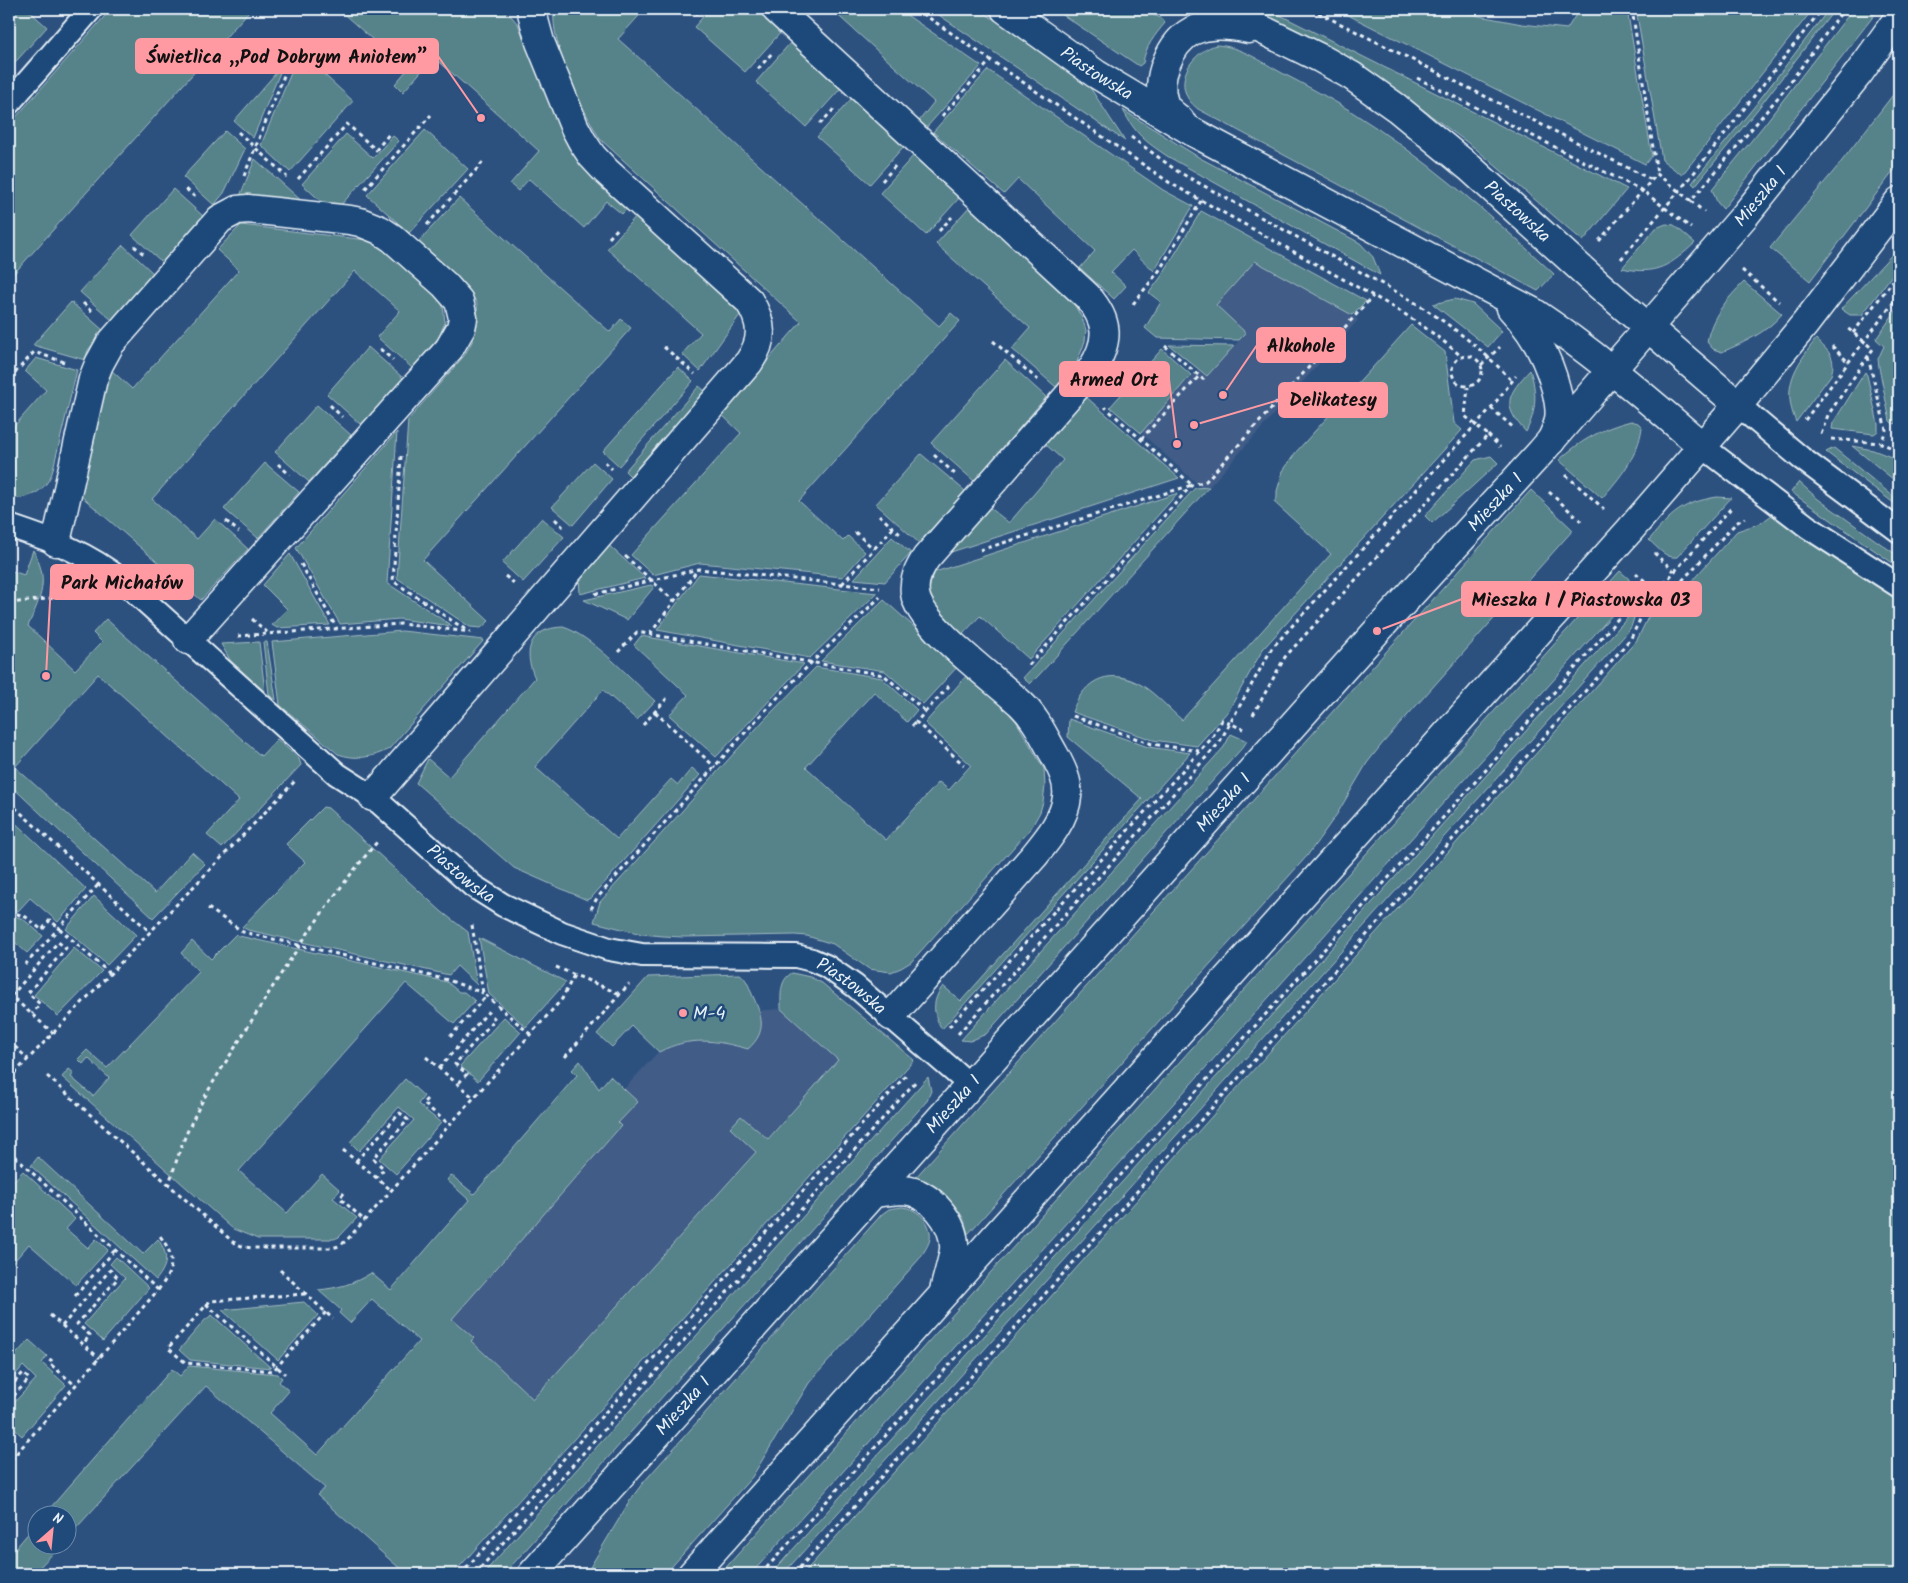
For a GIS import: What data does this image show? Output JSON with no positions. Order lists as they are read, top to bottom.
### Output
{
  "streets": {
    "street": ["Piastowska", "Mieszka I"]
  },
  "crossings": [
    ["Piastowska", "Mieszka I"]
  ],
  "places": [
    "Świetlica „Pod Dobrym Aniołem”",
    "Alkohole",
    "Delikatesy",
    "Armed Ort",
    "Mieszka I / Piastowska 03",
    "Park Michałów",
    "M-4"
  ],
  "north": "top right"
}
